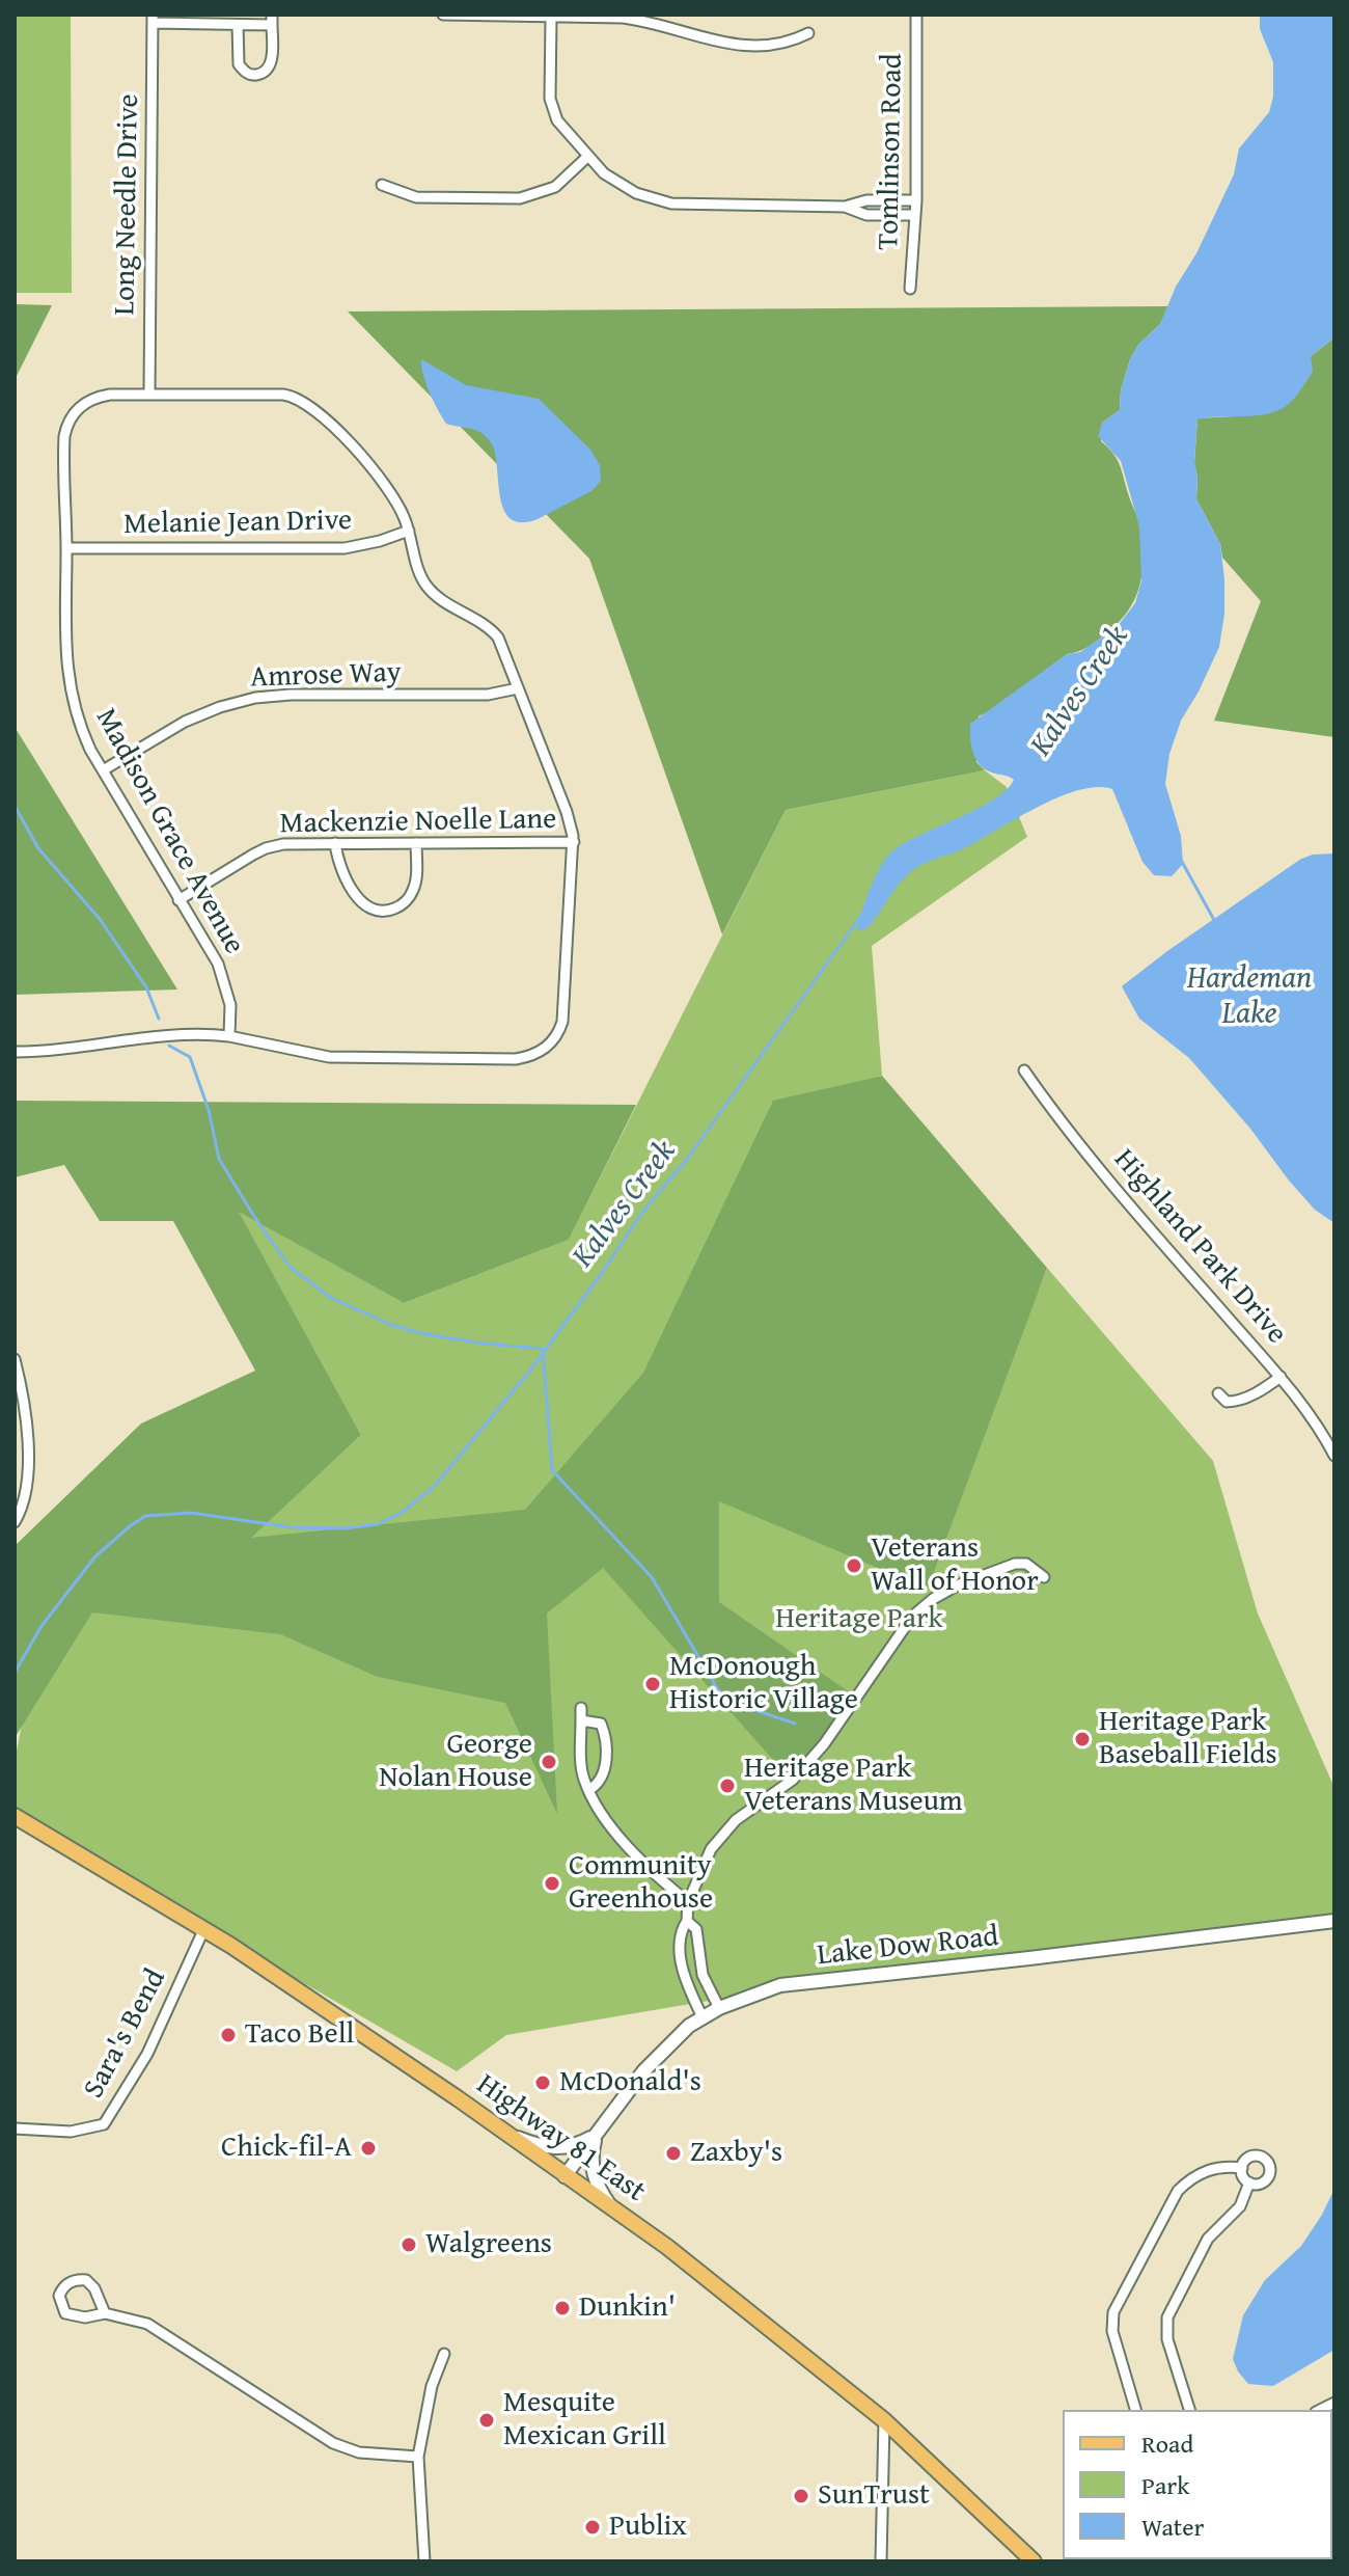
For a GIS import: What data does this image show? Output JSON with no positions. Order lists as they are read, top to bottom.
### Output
{
  "streets": {
    "main road": ["Highway 81 East"],
    "street": [
      "Tomlinson Road",
      "Long Needle Drive",
      "Melanie Jean Drive",
      "Amrose Way",
      "Mackenzie Noelle Lane",
      "Madison Grace Avenue",
      "Highland Park Drive",
      "Lake Dow Road",
      "Sara's Bend"
    ]
  },
  "crossings": [
    ["Long Needle Drive", "Madison Grace Avenue"],
    ["Melanie Jean Drive", "Madison Grace Avenue"],
    ["Amrose Way", "Madison Grace Avenue"],
    ["Mackenzie Noelle Lane", "Madison Grace Avenue"],
    ["Lake Dow Road", "Highway 81 East"],
    ["Sara's Bend", "Highway 81 East"]
  ],
  "water": ["Kalves Creek", "Hardeman Lake"],
  "parks": ["Heritage Park"],
  "places": [
    "Veterans Wall of Honor",
    "McDonough Historic Village",
    "Heritage Park Baseball Fields",
    "George Nolan House",
    "Heritage Park Veterans Museum",
    "Community Greenhouse",
    "Taco Bell",
    "McDonald's",
    "Chick-fil-A",
    "Zaxby's",
    "Walgreens",
    "Dunkin'",
    "Mesquite Mexican Grill",
    "SunTrust",
    "Publix"
  ],
  "legend": ["Road", "Park", "Water"]
}
